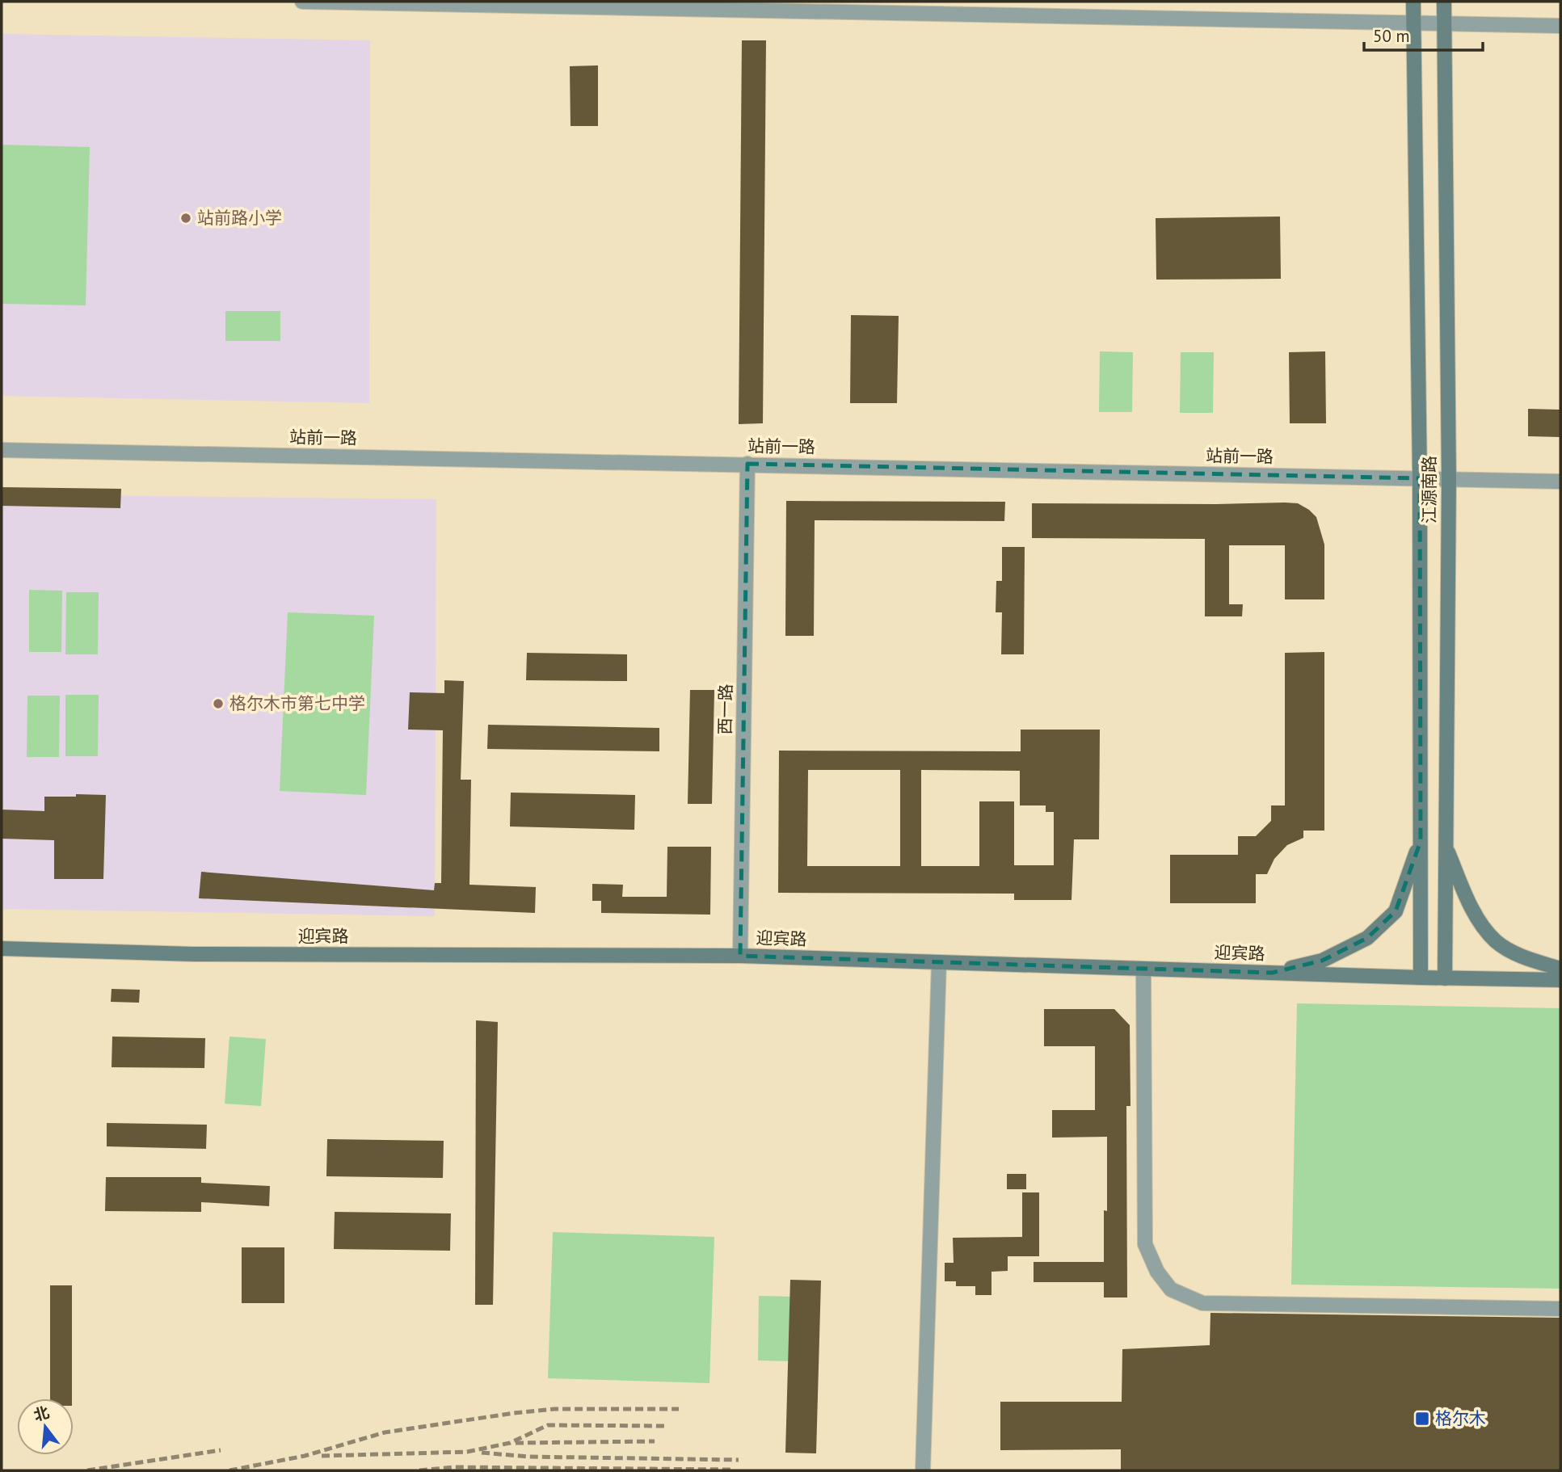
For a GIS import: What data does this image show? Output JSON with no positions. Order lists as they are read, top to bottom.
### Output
{
  "streets": {
    "main road": ["江源南路", "迎宾路"],
    "street": ["站前一路", "西一路"]
  },
  "crossings": [
    ["站前一路", "江源南路"],
    ["站前一路", "西一路"],
    ["江源南路", "迎宾路"],
    ["西一路", "迎宾路"]
  ],
  "places": {
    "other": ["站前路小学", "格尔木市第七中学"],
    "transit": ["格尔木"]
  },
  "scale_bar": "50 m",
  "north": "top"
}
